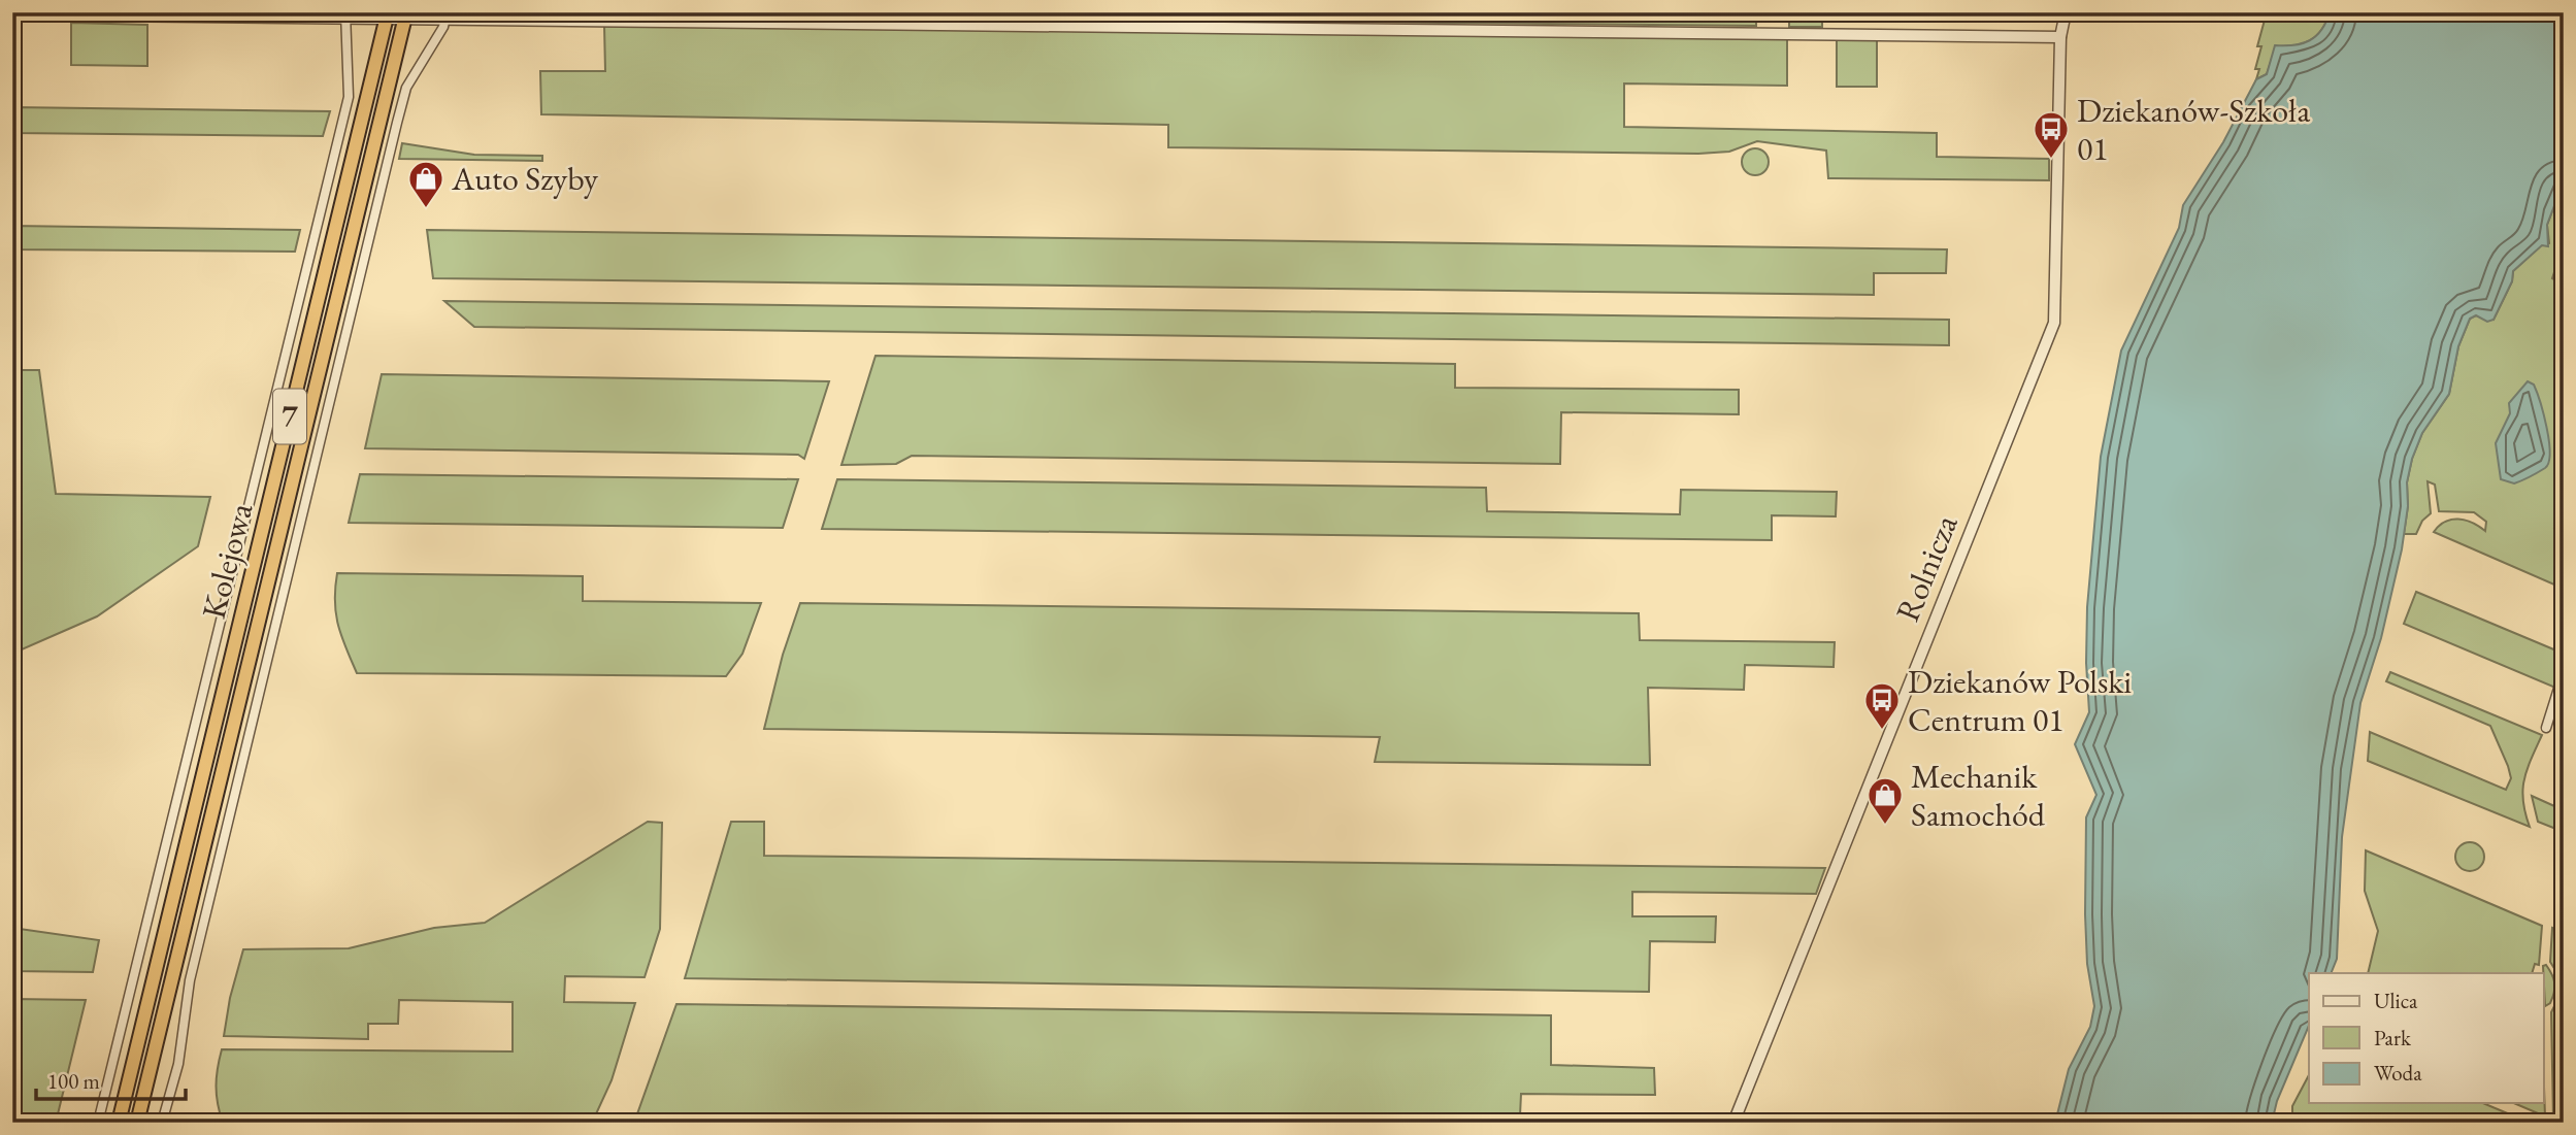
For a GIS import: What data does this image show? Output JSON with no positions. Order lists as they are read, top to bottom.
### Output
{
  "streets": {
    "highway": ["7", "Kolejowa"],
    "street": ["Rolnicza"]
  },
  "places": {
    "bus stop": ["Dziekanów-Szkoła 01", "Dziekanów Polski Centrum 01"],
    "shop": ["Auto Szyby", "Mechanik Samochód"]
  },
  "legend": ["Ulica", "Park", "Woda"],
  "scale_bar": "100 m"
}
